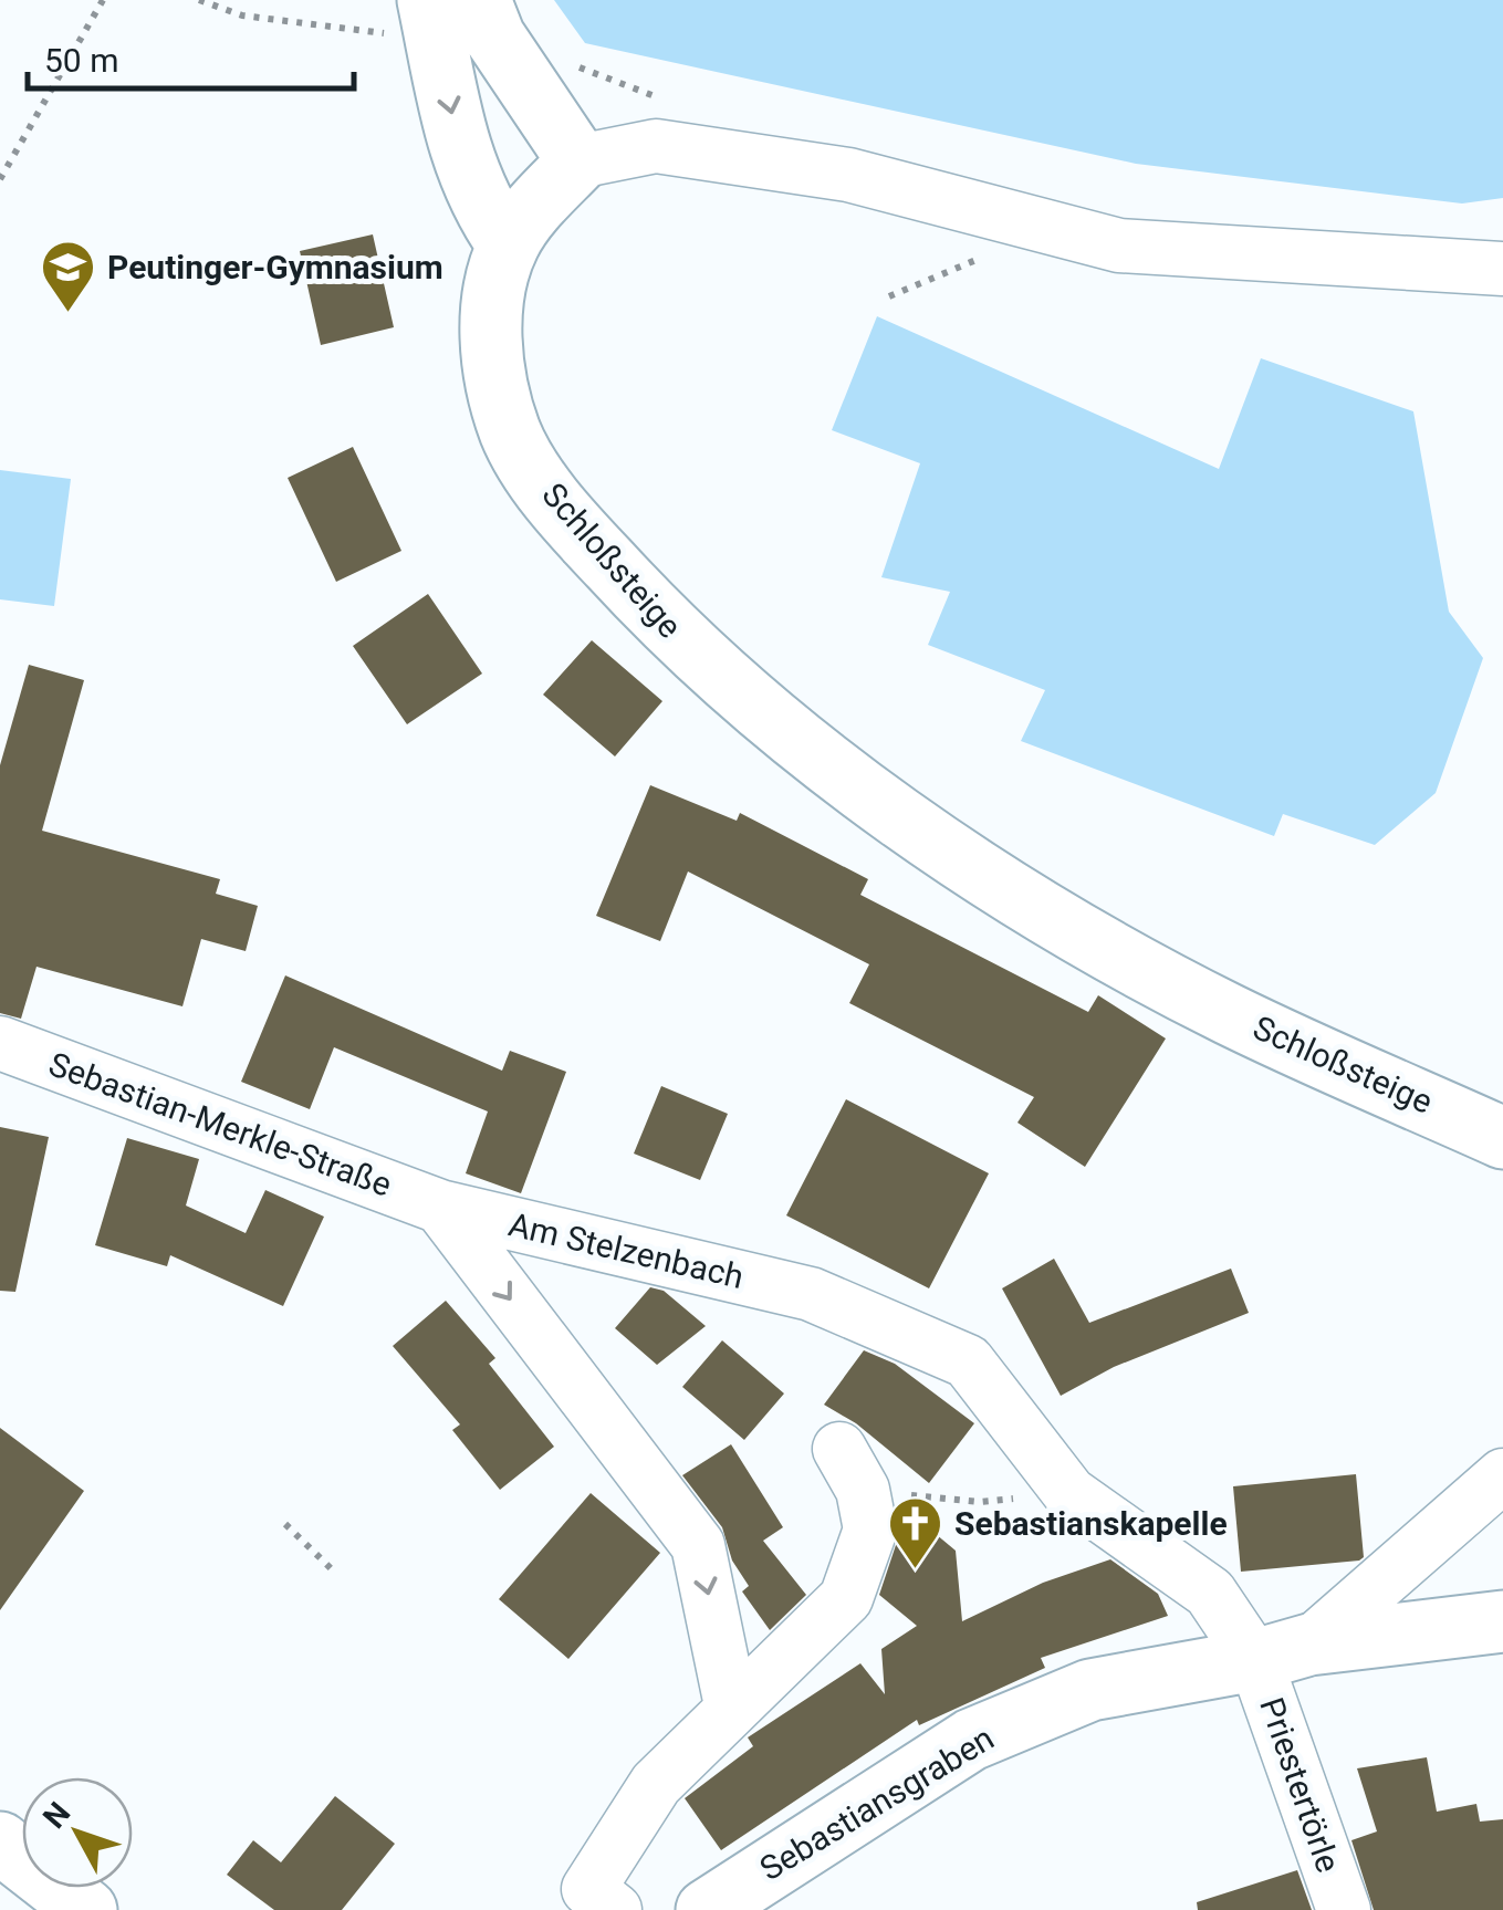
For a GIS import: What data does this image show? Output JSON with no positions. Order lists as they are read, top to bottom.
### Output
{
  "streets": {
    "street": [
      "Schloßsteige",
      "Sebastian-Merkle-Straße",
      "Am Stelzenbach",
      "Priestertörle",
      "Sebastiansgraben"
    ]
  },
  "crossings": [
    ["Sebastian-Merkle-Straße", "Am Stelzenbach"],
    ["Am Stelzenbach", "Priestertörle"],
    ["Am Stelzenbach", "Sebastiansgraben"],
    ["Priestertörle", "Sebastiansgraben"]
  ],
  "one_way": ["Am Stelzenbach"],
  "places": {
    "school or university": ["Peutinger-Gymnasium"],
    "church": ["Sebastianskapelle"]
  },
  "scale_bar": "50 m",
  "north": "top left"
}
